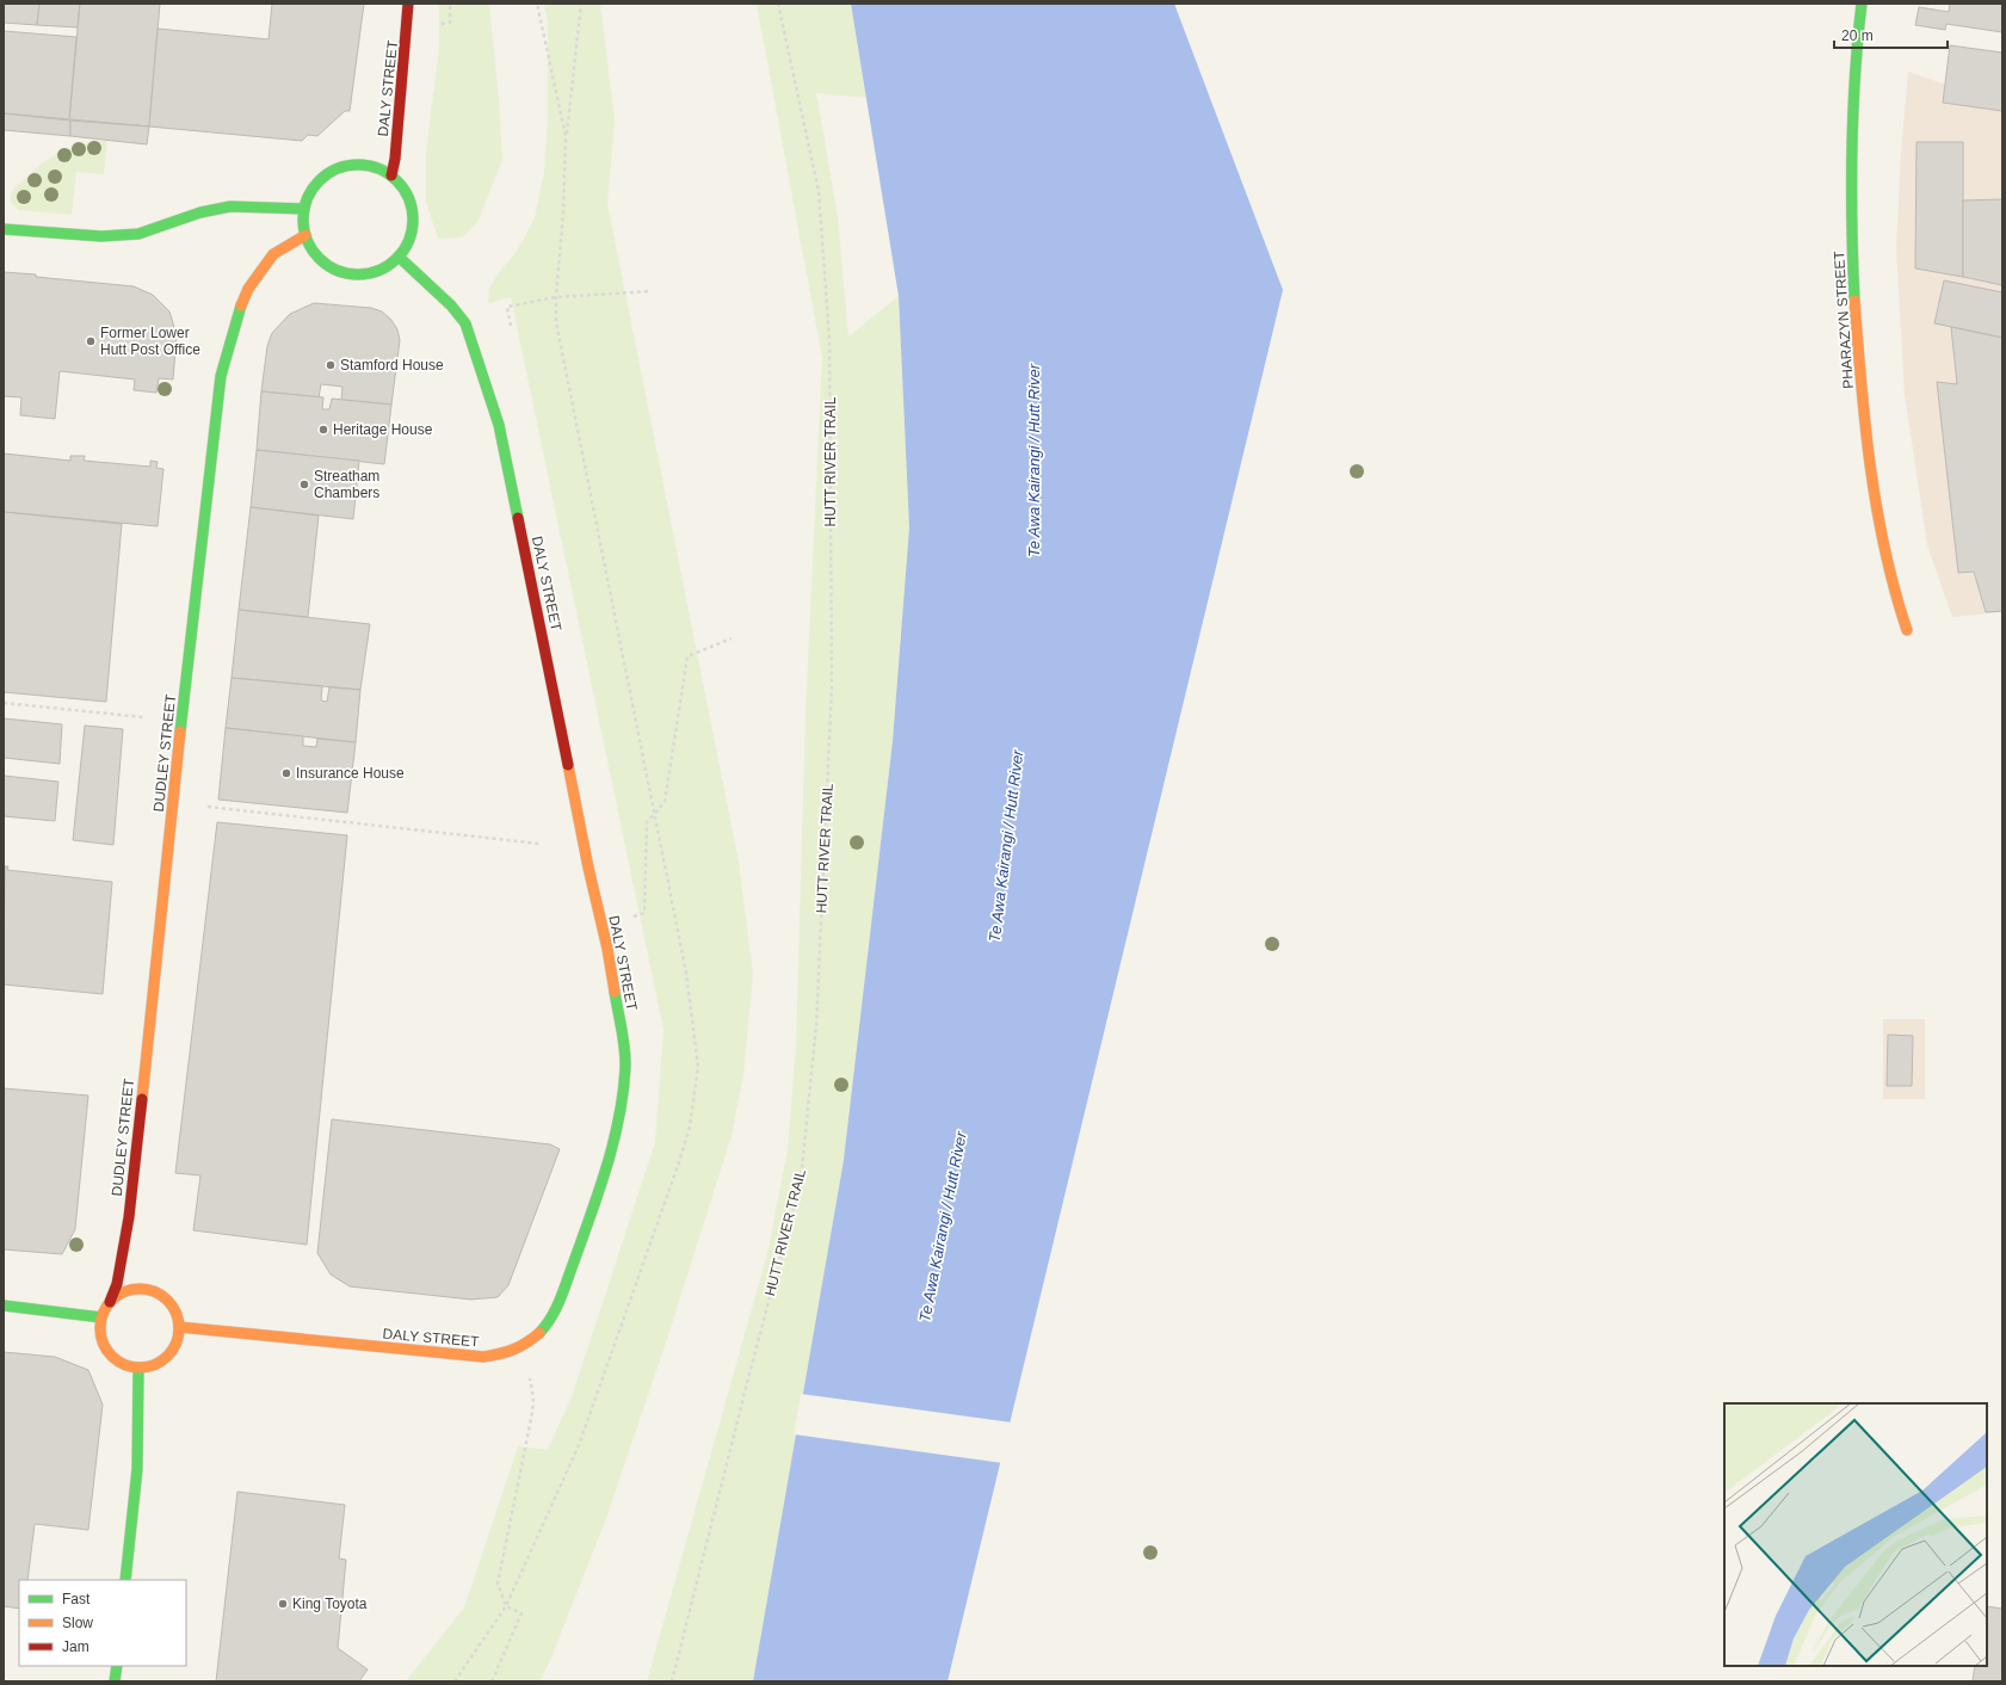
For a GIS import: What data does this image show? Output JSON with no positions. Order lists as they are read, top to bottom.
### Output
{
  "streets": {
    "main road": ["DALY STREET", "PHARAZYN STREET", "DUDLEY STREET"],
    "path": ["HUTT RIVER TRAIL"]
  },
  "crossings": [
    ["DALY STREET", "DUDLEY STREET"]
  ],
  "water": ["Te Awa Kairangi / Hutt River"],
  "places": [
    "Former Lower Hutt Post Office",
    "Stamford House",
    "Heritage House",
    "Streatham Chambers",
    "Insurance House",
    "King Toyota"
  ],
  "legend": ["Fast", "Slow", "Jam"],
  "scale_bar": "20 m"
}
